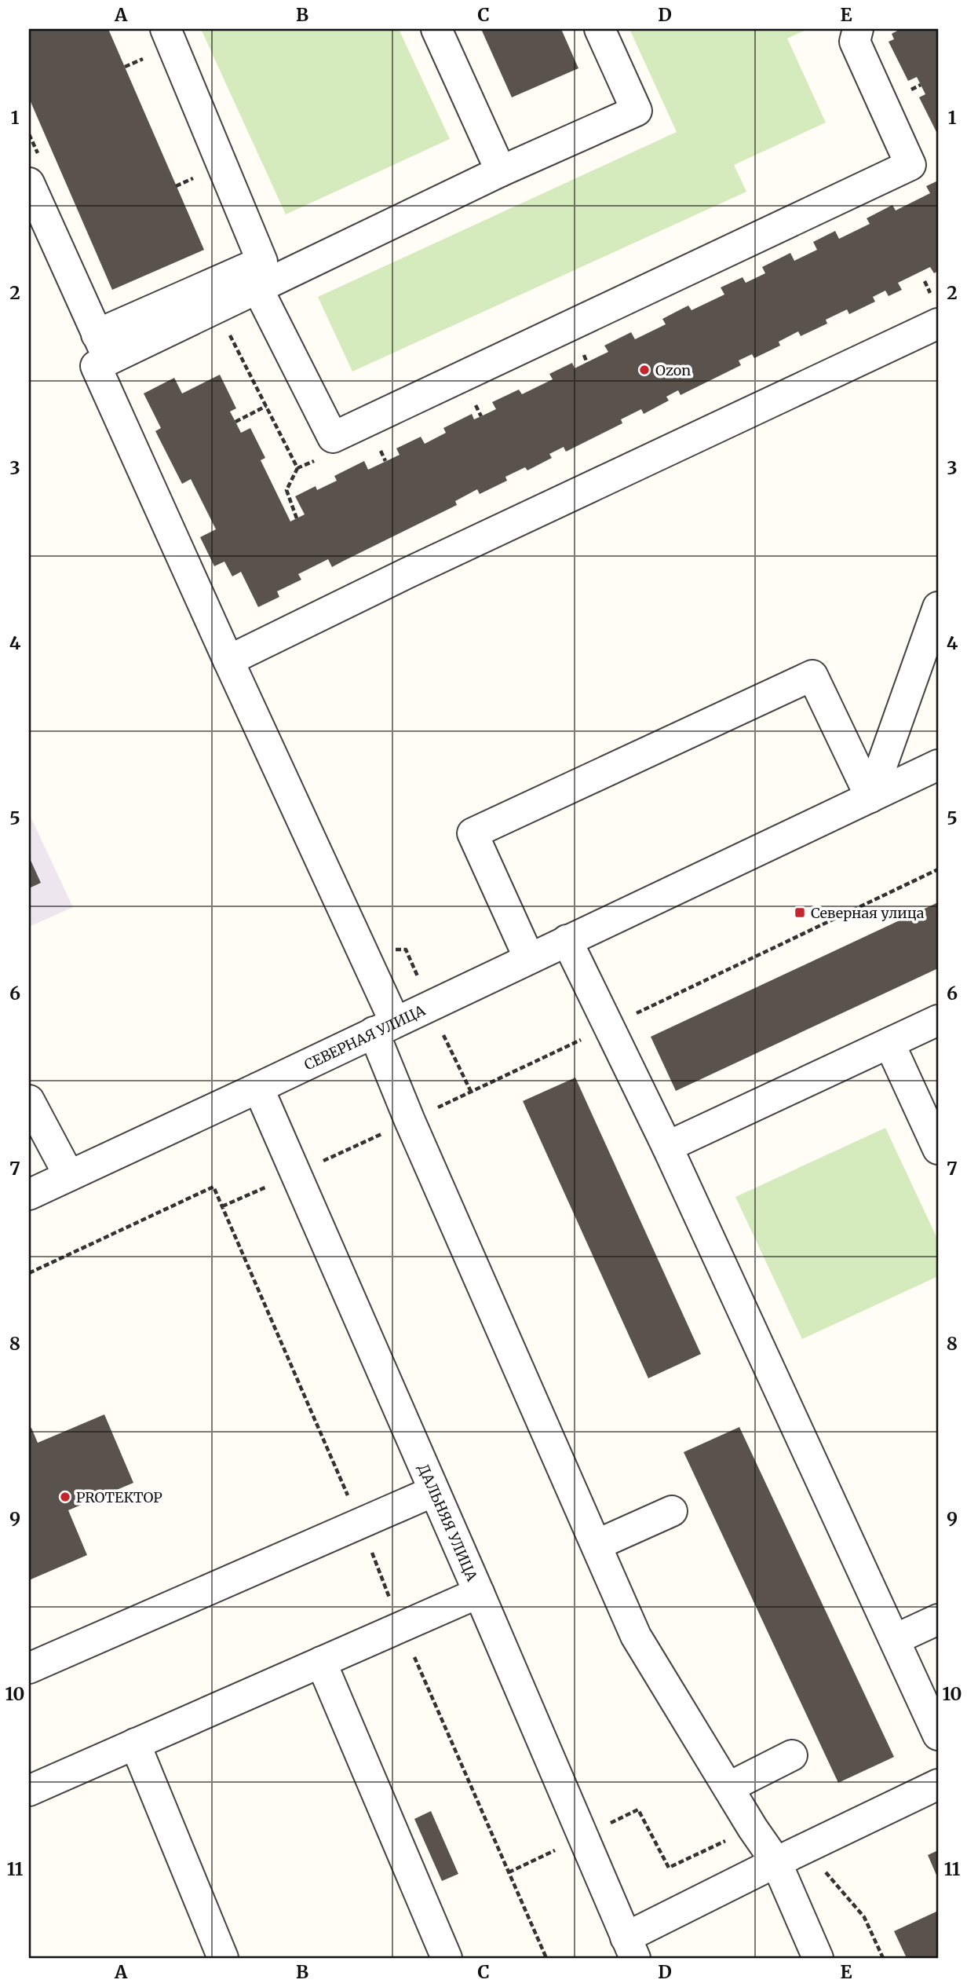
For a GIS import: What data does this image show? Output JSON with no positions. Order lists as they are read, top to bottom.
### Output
{
  "streets": {
    "street": ["СЕВЕРНАЯ УЛИЦА", "ДАЛЬНЯЯ УЛИЦА"]
  },
  "crossings": [
    ["СЕВЕРНАЯ УЛИЦА", "ДАЛЬНЯЯ УЛИЦА"]
  ],
  "places": {
    "other": ["Ozon", "PROТЕКТОР"],
    "transit": ["Северная улица"]
  },
  "grid": {
    "columns": [
      "A",
      "B",
      "C",
      "D",
      "E"
    ],
    "rows": [
      "1",
      "2",
      "3",
      "4",
      "5",
      "6",
      "7",
      "8",
      "9",
      "10",
      "11"
    ]
  }
}
